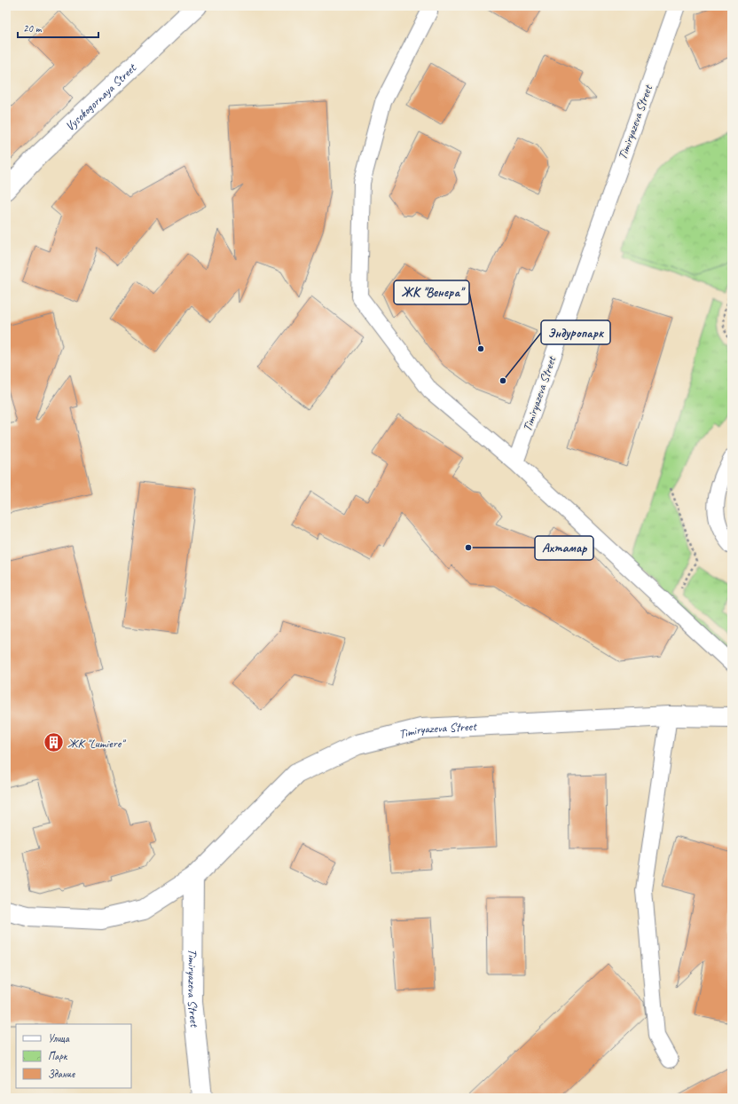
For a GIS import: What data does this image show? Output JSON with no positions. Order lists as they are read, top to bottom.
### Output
{
  "streets": {
    "street": ["Vysokogornaya Street", "Timiryazeva Street"]
  },
  "places": {
    "other": ["ЖК \"Венера\"", "Эндуропарк", "Ахтамар"],
    "building": ["ЖК \"Lumiere\""]
  },
  "legend": ["Улица", "Парк", "Здание"],
  "scale_bar": "20 m"
}
